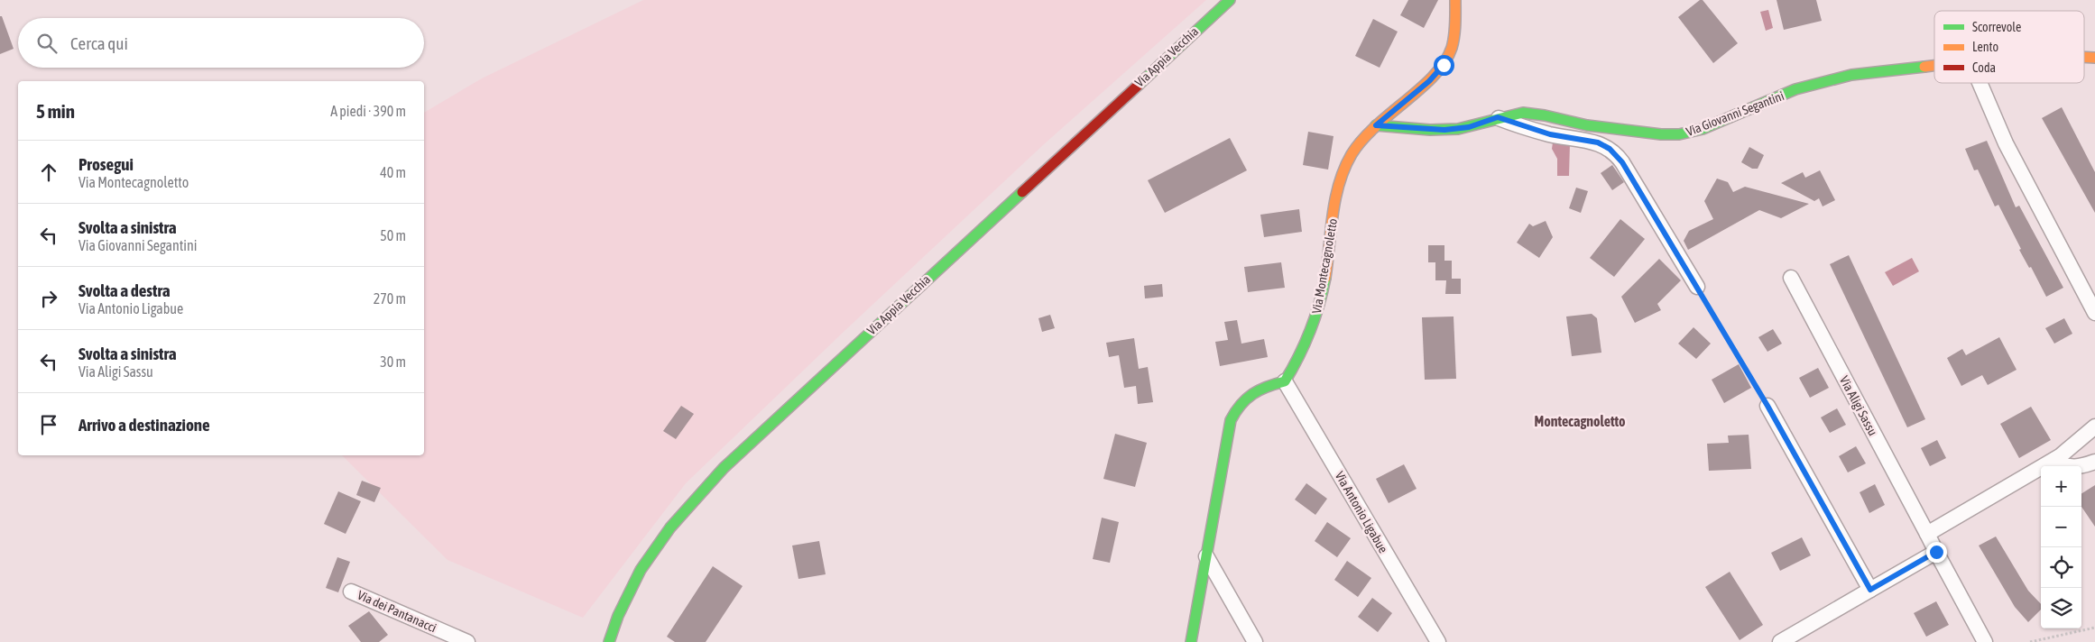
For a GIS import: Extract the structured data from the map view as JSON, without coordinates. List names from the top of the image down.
{
  "streets": {
    "street": [
      "Via Appia Vecchia",
      "Via Giovanni Segantini",
      "Via Montecagnoletto",
      "Via Aligi Sassu",
      "Via Antonio Ligabue",
      "Via dei Pantanacci"
    ]
  },
  "crossings": [
    ["Via Giovanni Segantini", "Via Montecagnoletto"],
    ["Via Montecagnoletto", "Via Antonio Ligabue"]
  ],
  "districts": ["Montecagnoletto"],
  "legend": ["Scorrevole", "Lento", "Coda"],
  "page": {
    "search": "Cerca qui",
    "heading": ["5 min", "A piedi · 390 m"],
    "list": [
      ["Prosegui", "Via Montecagnoletto", "40 m"],
      ["Svolta a sinistra", "Via Giovanni Segantini", "50 m"],
      ["Svolta a destra", "Via Antonio Ligabue", "270 m"],
      ["Svolta a sinistra", "Via Aligi Sassu", "30 m"],
      "Arrivo a destinazione"
    ],
    "map_buttons": ["+", "−"]
  }
}
